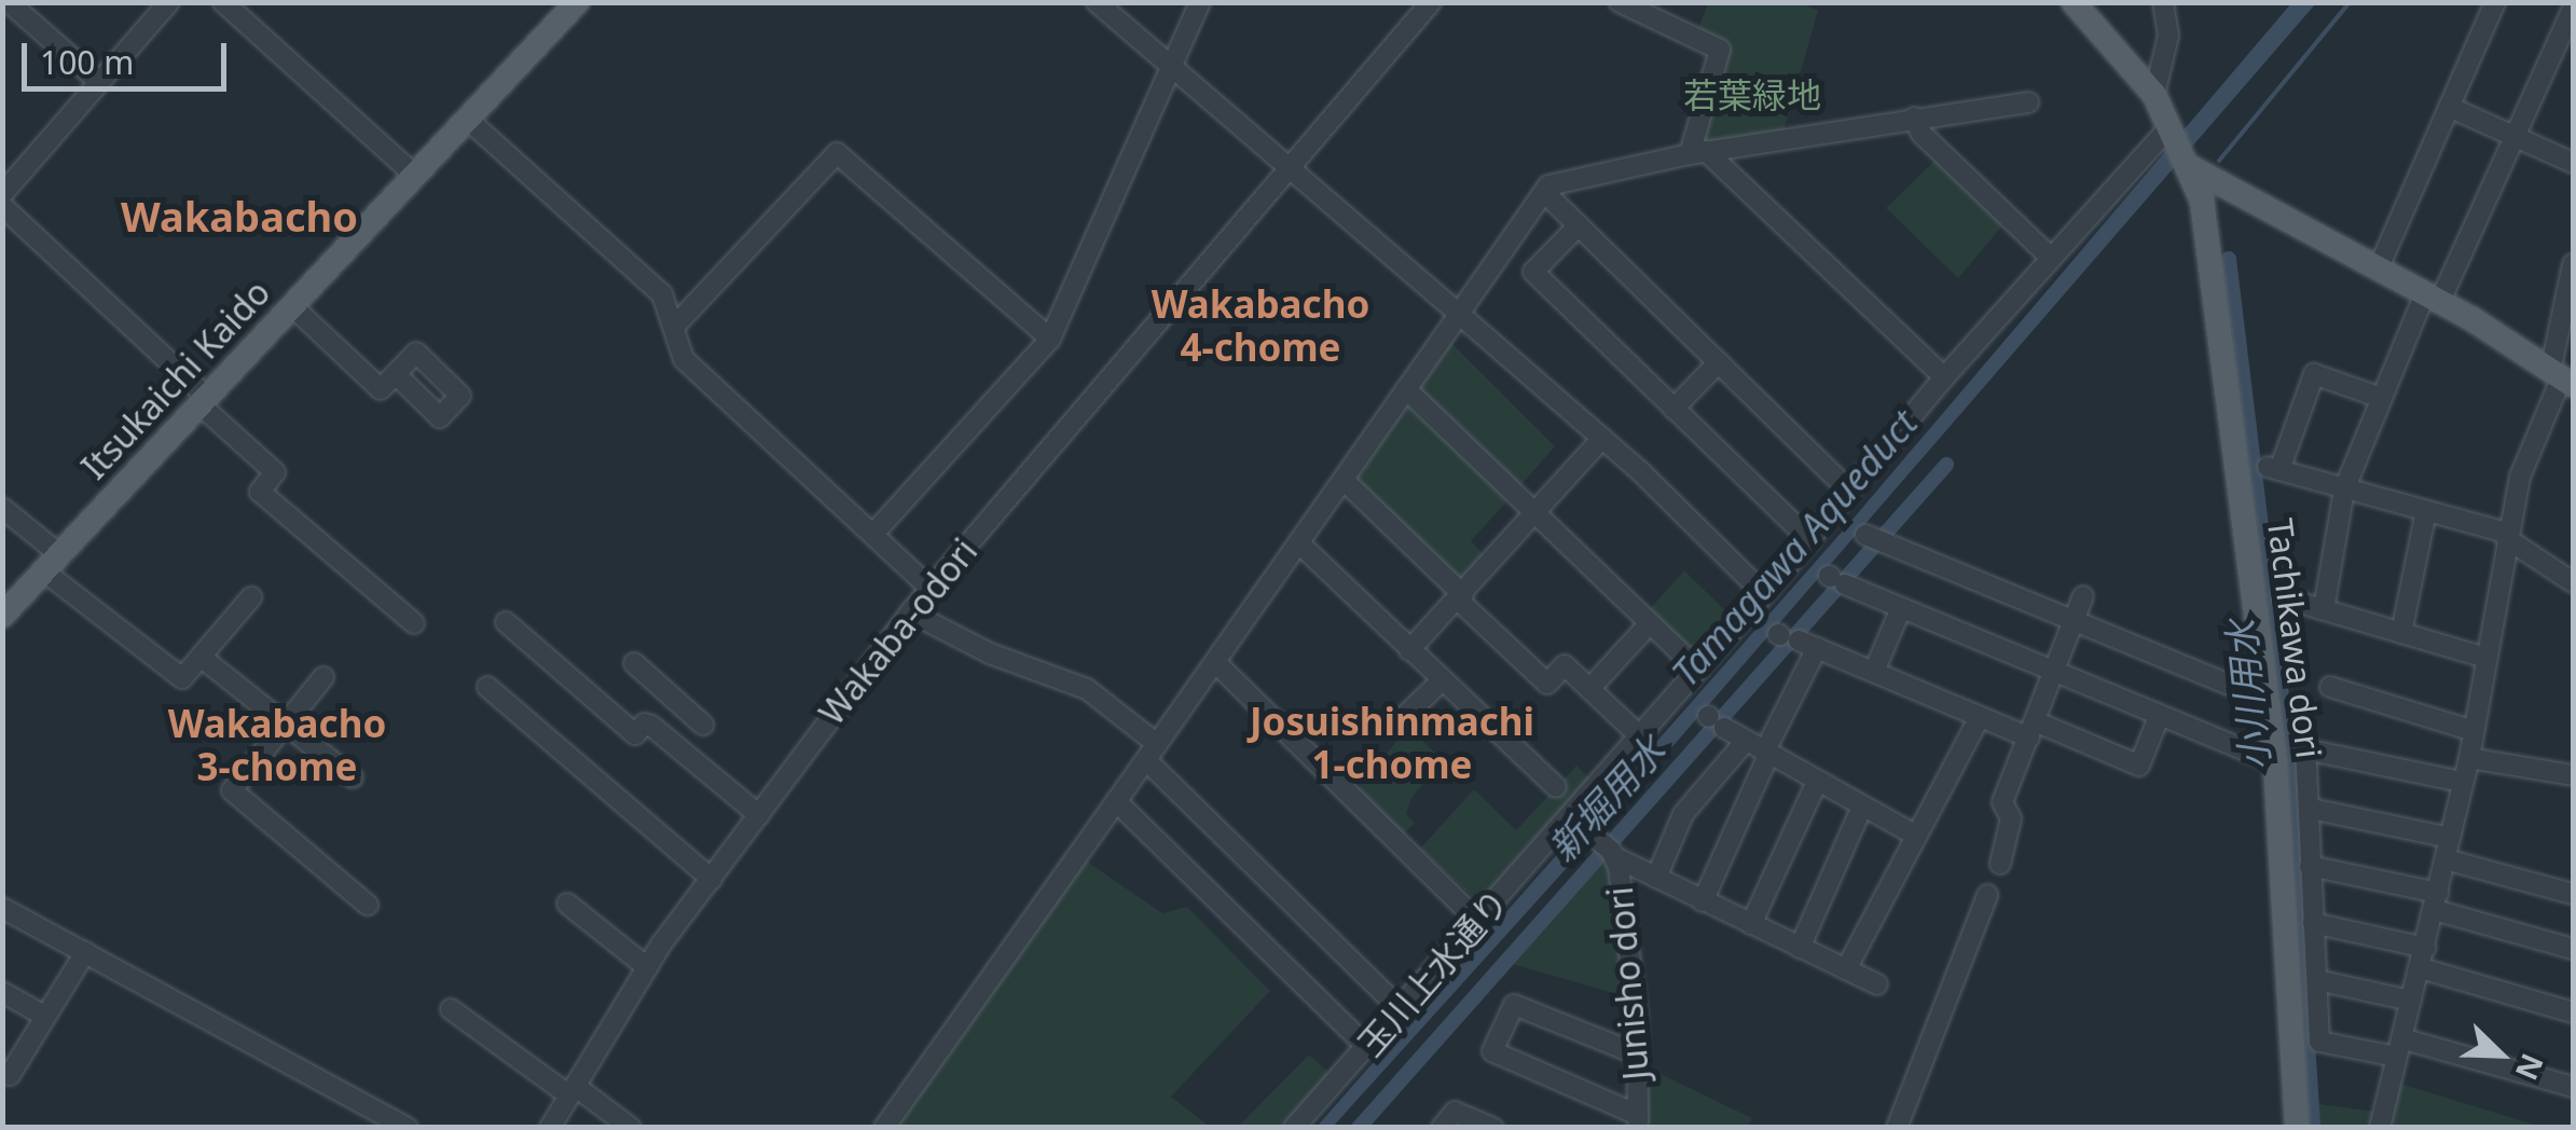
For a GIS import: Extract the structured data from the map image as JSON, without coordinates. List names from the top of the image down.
{
  "streets": {
    "main road": ["Itsukaichi Kaido", "Tachikawa dori"],
    "street": ["Wakaba-odori", "玉川上水通り", "Junisho dori"]
  },
  "districts": [
    "Wakabacho",
    "Wakabacho 4-chome",
    "Josuishinmachi 1-chome",
    "Wakabacho 3-chome"
  ],
  "water": ["Tamagawa Aqueduct", "小川用水", "新堀用水"],
  "parks": ["若葉緑地"],
  "scale_bar": "100 m",
  "north": "bottom right"
}
